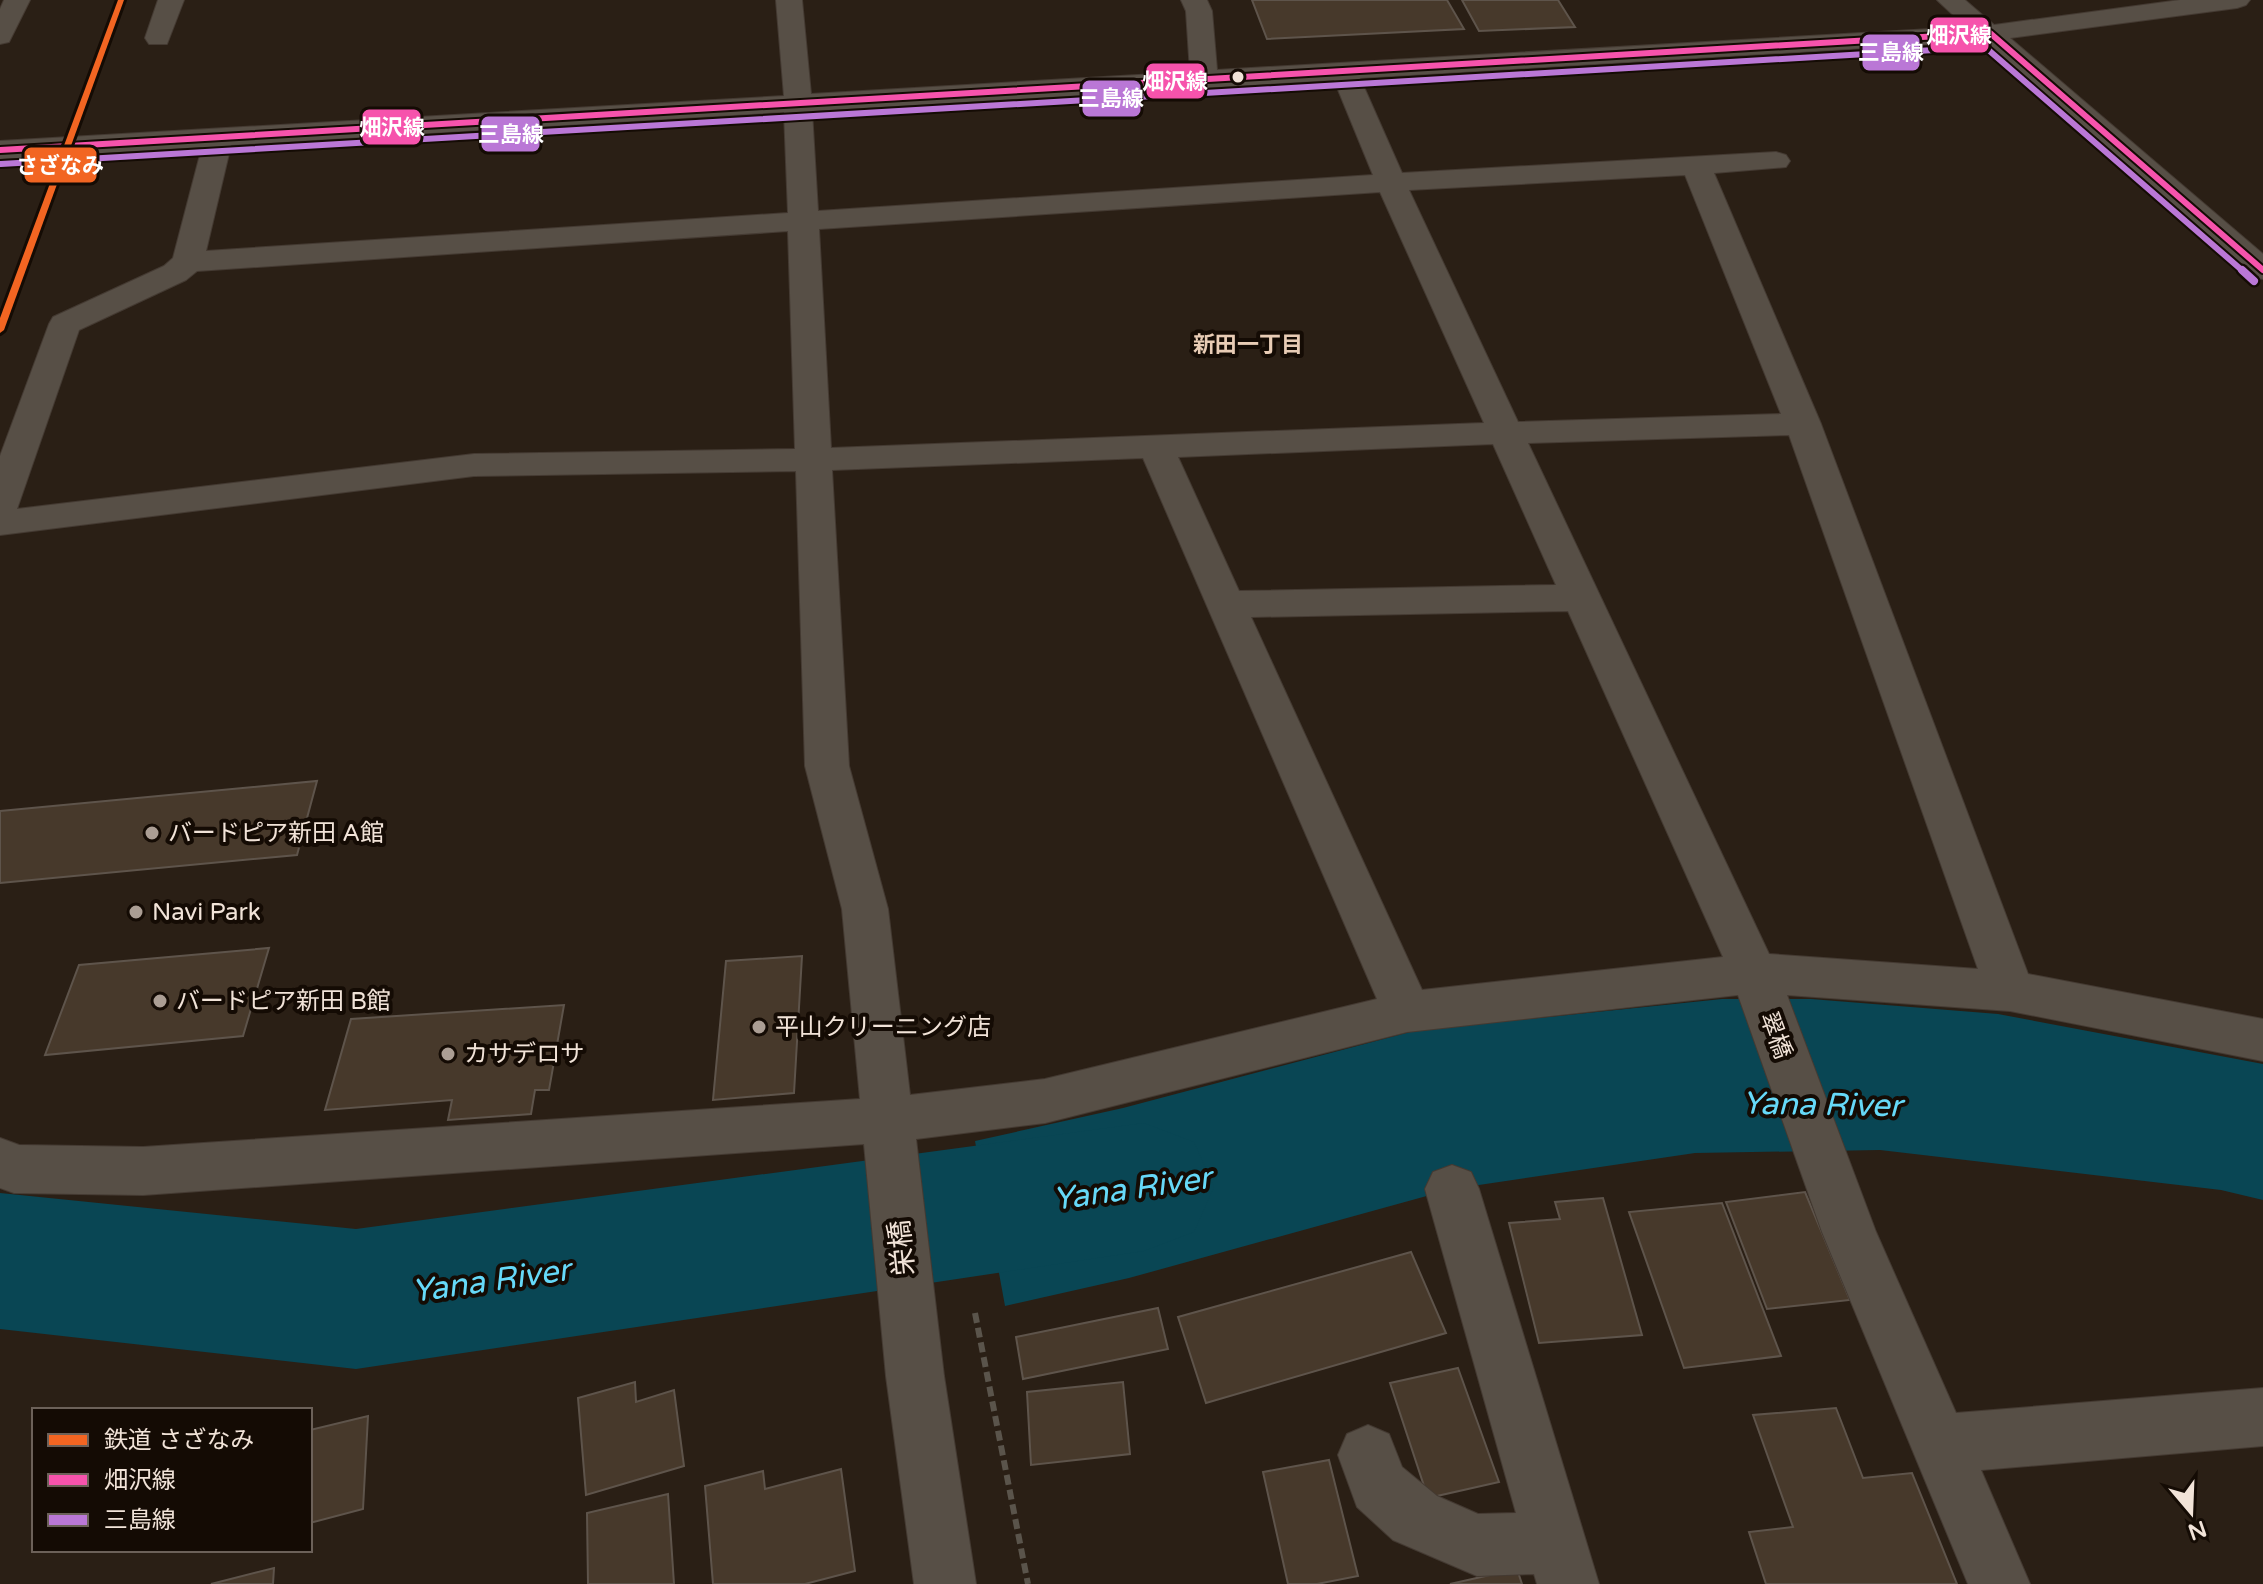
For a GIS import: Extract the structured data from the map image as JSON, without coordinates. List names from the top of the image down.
{
  "streets": {
    "street": ["翠橋", "栄橋"]
  },
  "districts": ["新田一丁目"],
  "water": ["Yana River"],
  "places": [
    "バードピア新田 A館",
    "Navi Park",
    "バードピア新田 B館",
    "平山クリーニング店",
    "カサデロサ"
  ],
  "lines": ["rail line さざなみ", "transit line 畑沢線", "transit line 三島線"],
  "legend": ["鉄道 さざなみ", "畑沢線", "三島線"],
  "north": "bottom"
}
